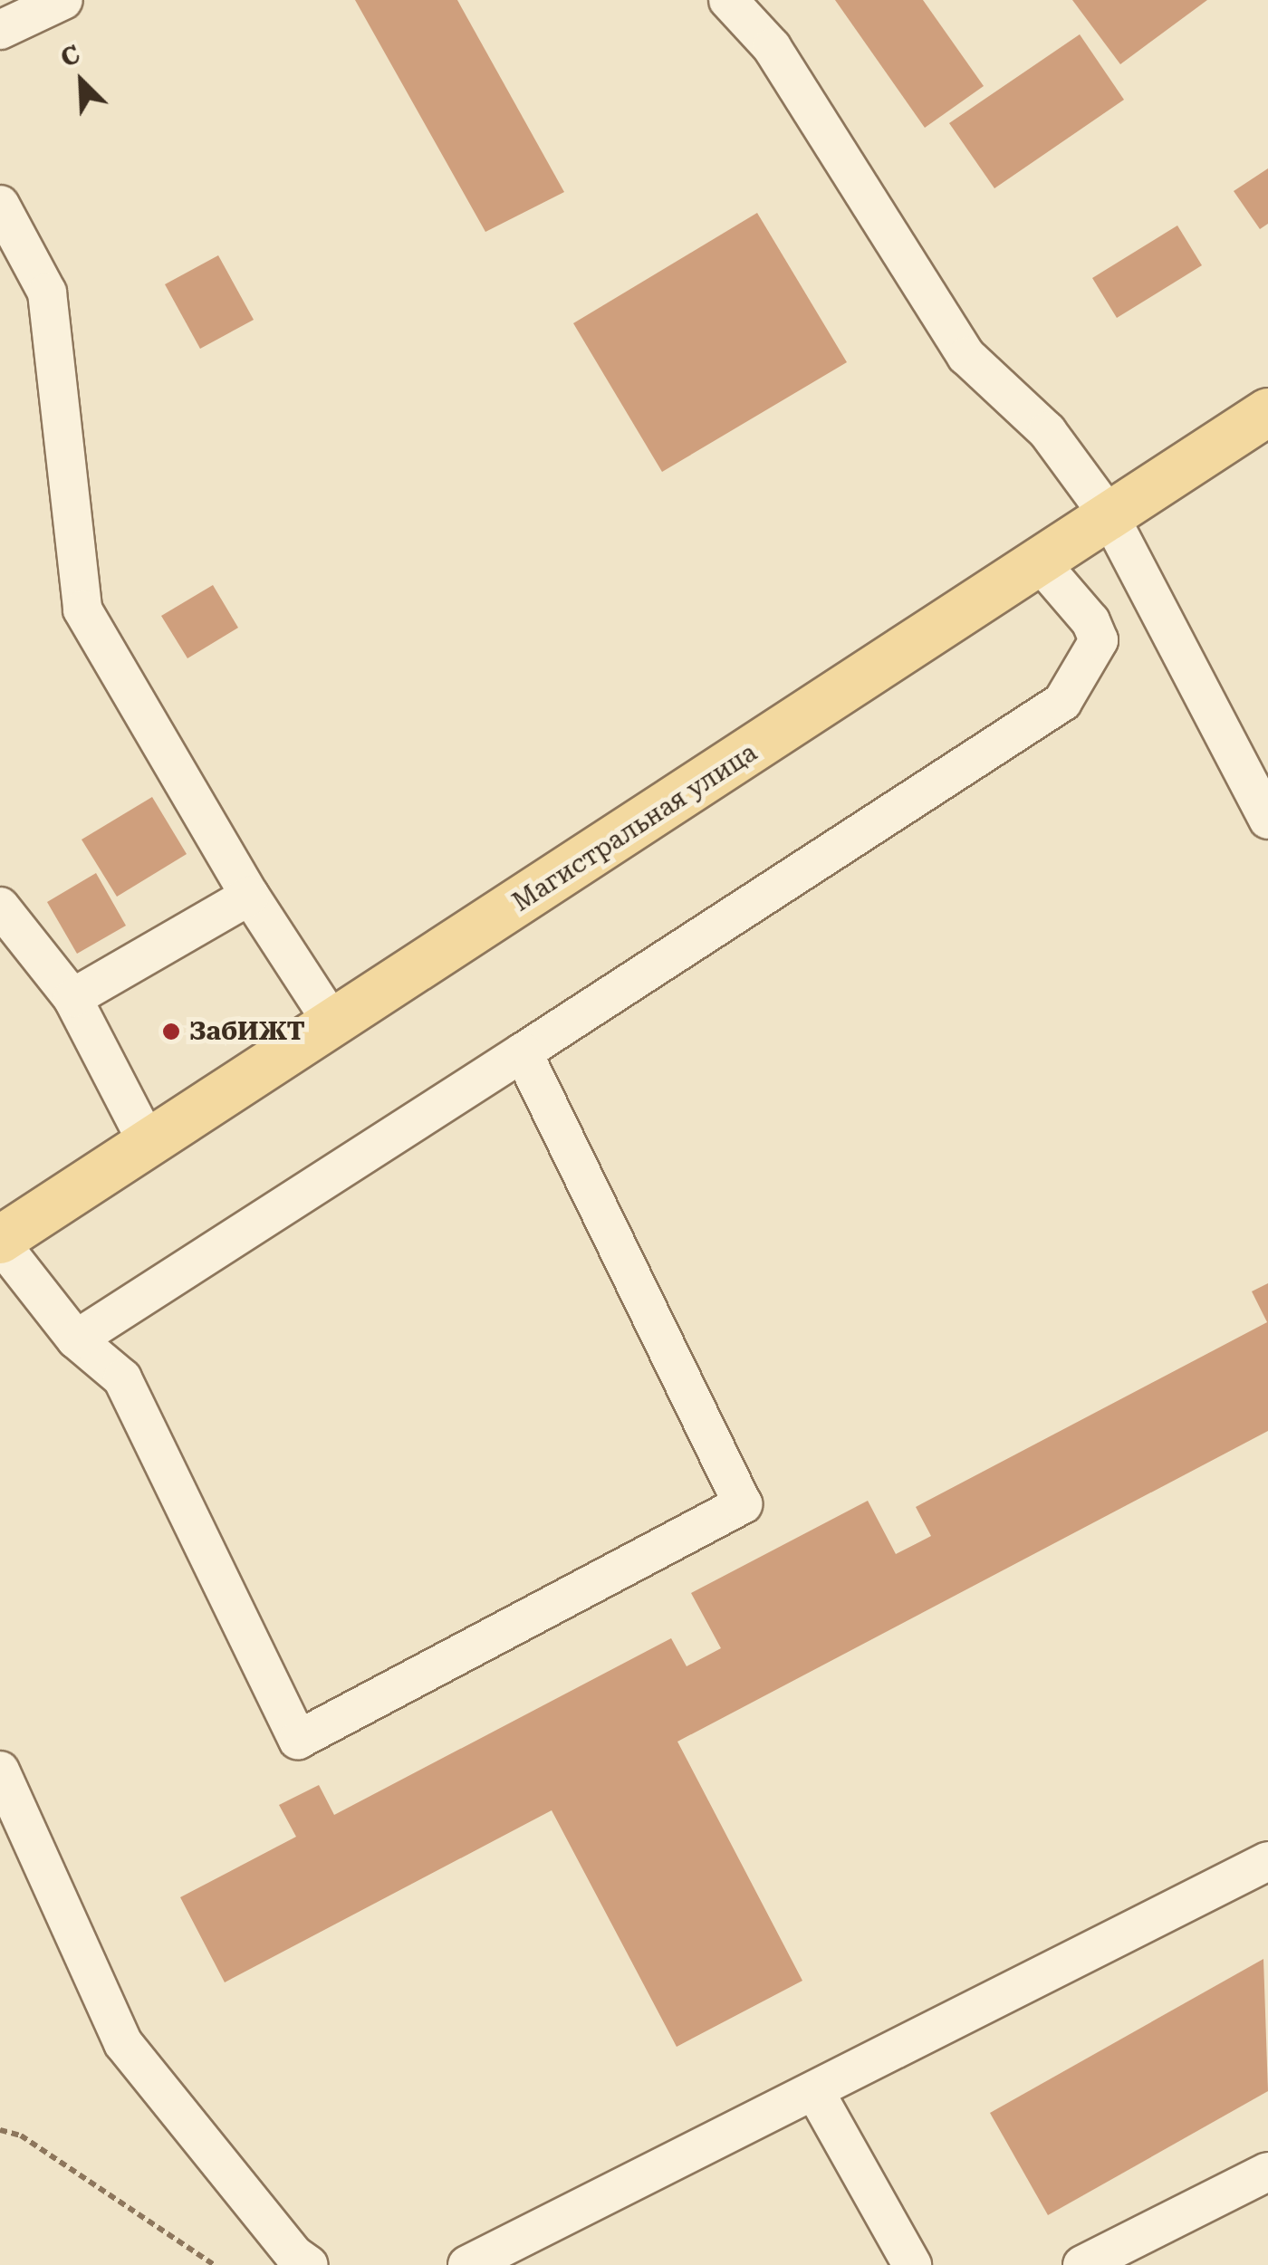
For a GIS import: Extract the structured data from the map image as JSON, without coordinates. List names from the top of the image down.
{
  "streets": {
    "main road": ["Магистральная улица"]
  },
  "places": ["ЗабИЖТ"],
  "north": "top left"
}
